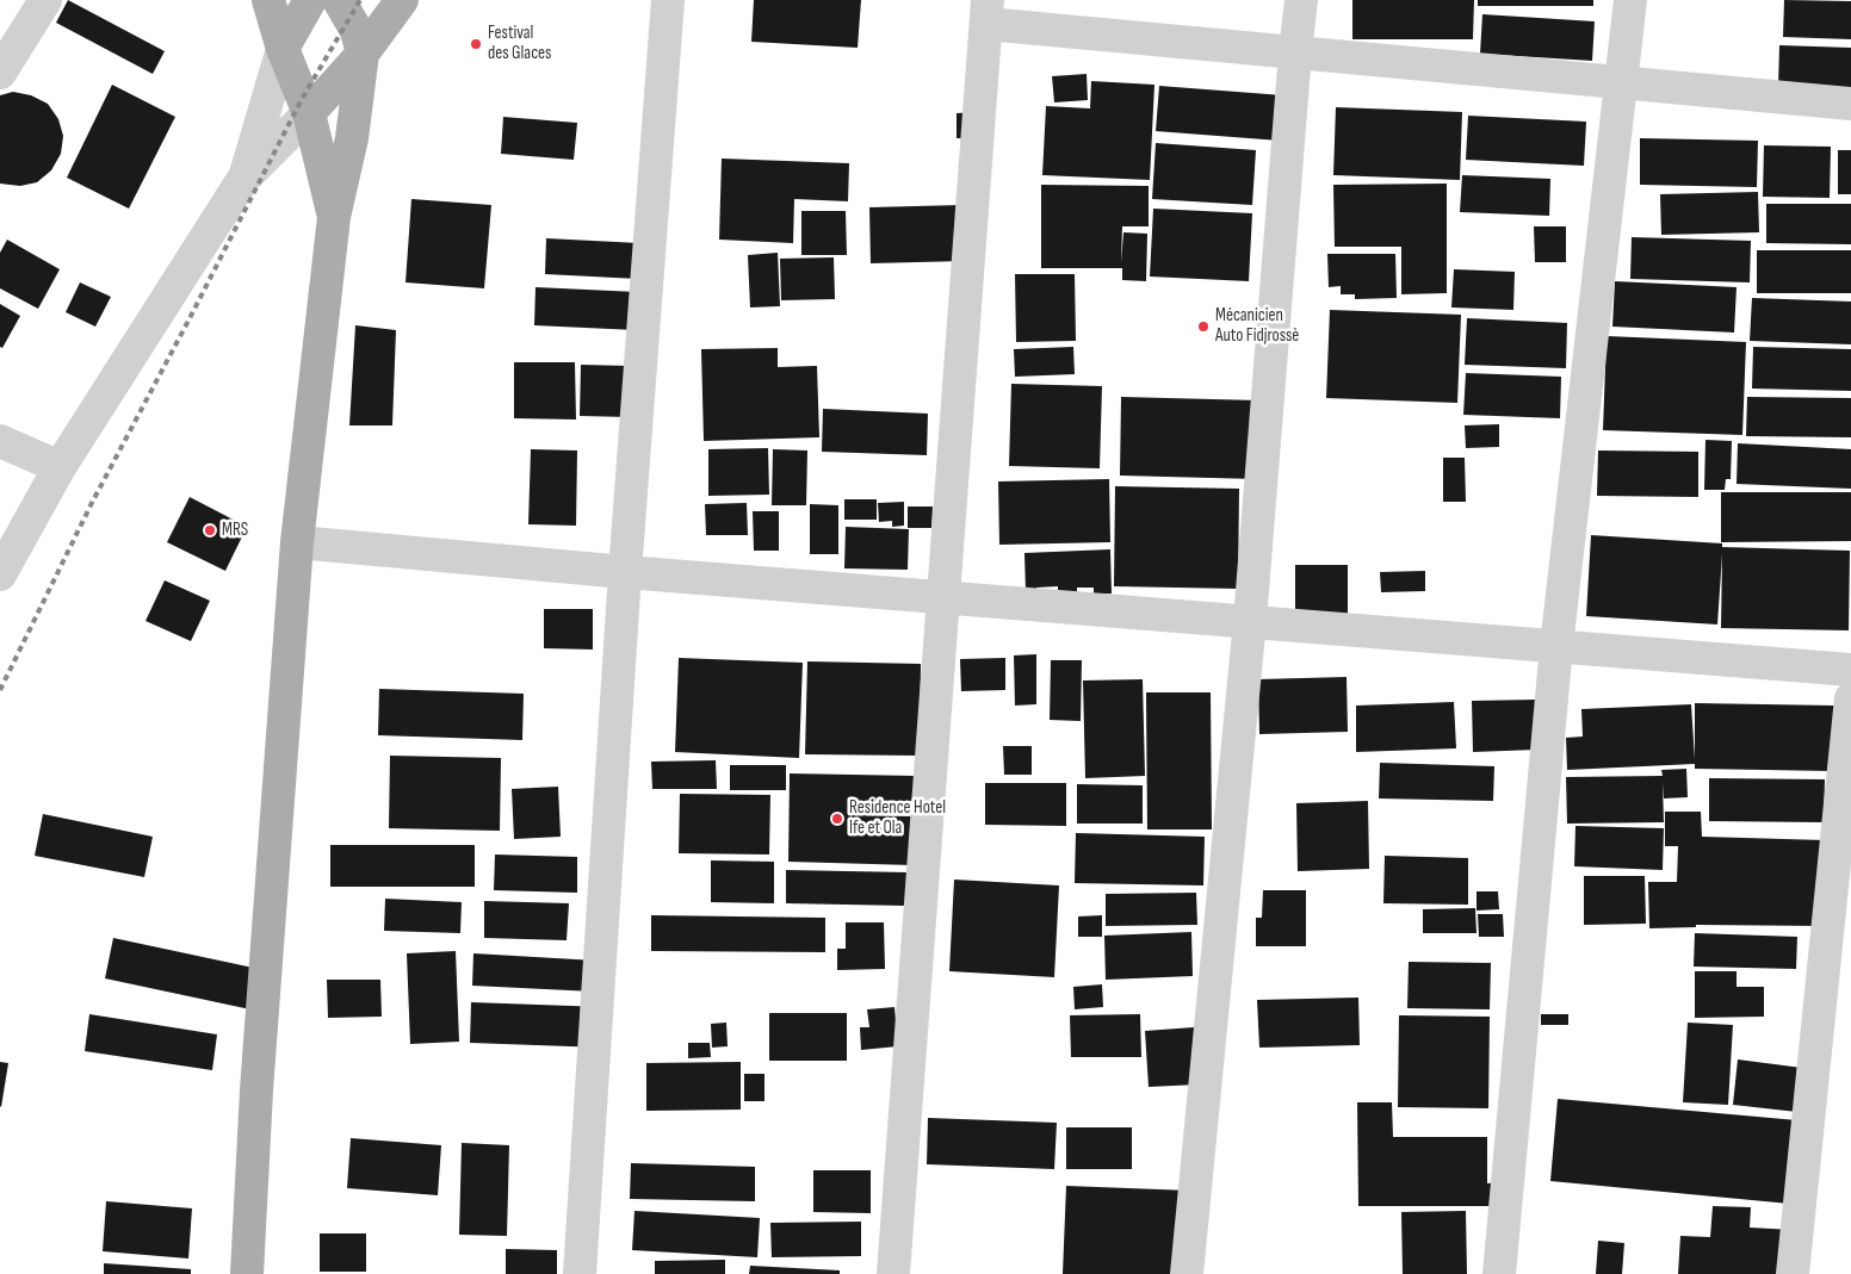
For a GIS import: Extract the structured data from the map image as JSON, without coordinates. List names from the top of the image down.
{
  "places": [
    "Festival des Glaces",
    "Mécanicien Auto Fidjrossè",
    "MRS",
    "Residence Hotel Ife et Ola"
  ]
}
